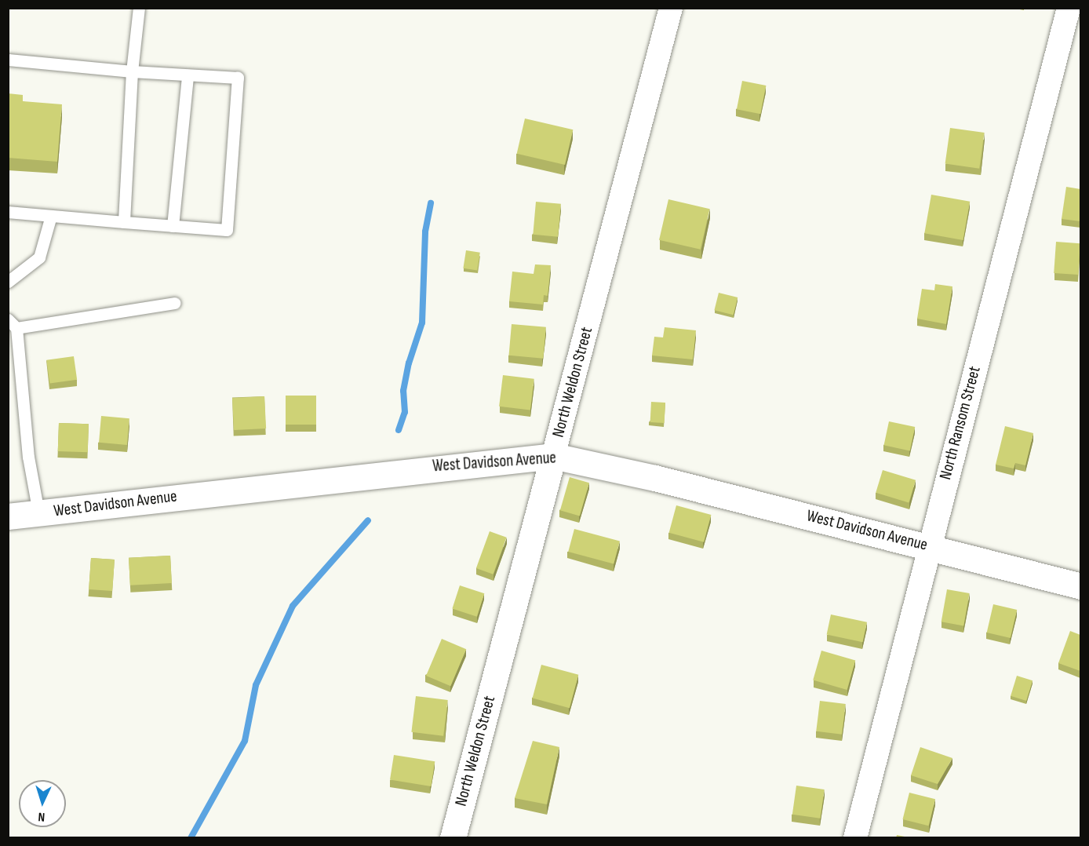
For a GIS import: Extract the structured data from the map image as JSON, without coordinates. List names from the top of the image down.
{
  "streets": {
    "street": ["North Weldon Street", "North Ransom Street", "West Davidson Avenue"]
  },
  "crossings": [
    ["North Weldon Street", "West Davidson Avenue"],
    ["North Ransom Street", "West Davidson Avenue"]
  ],
  "north": "bottom"
}
